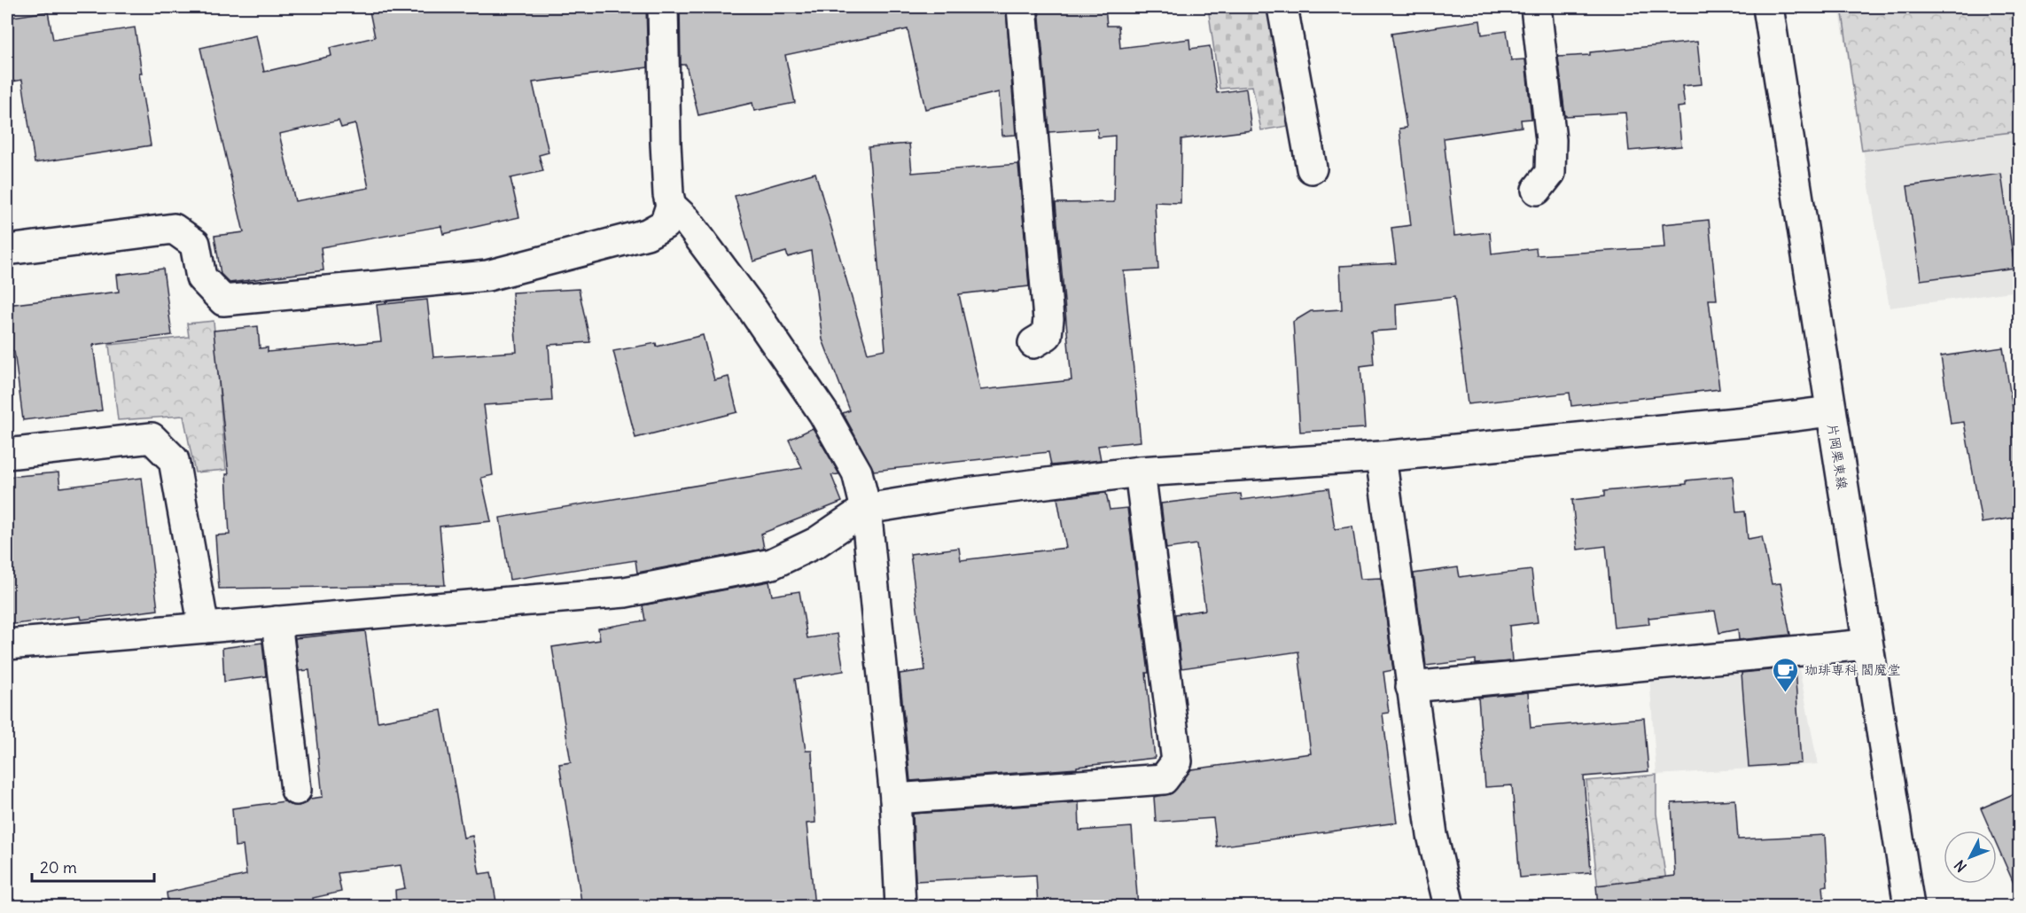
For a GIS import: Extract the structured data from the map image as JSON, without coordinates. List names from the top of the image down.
{
  "streets": {
    "street": ["片岡栗東線"]
  },
  "places": {
    "cafe": ["珈琲専科 閻魔堂"]
  },
  "scale_bar": "20 m",
  "north": "bottom left"
}
